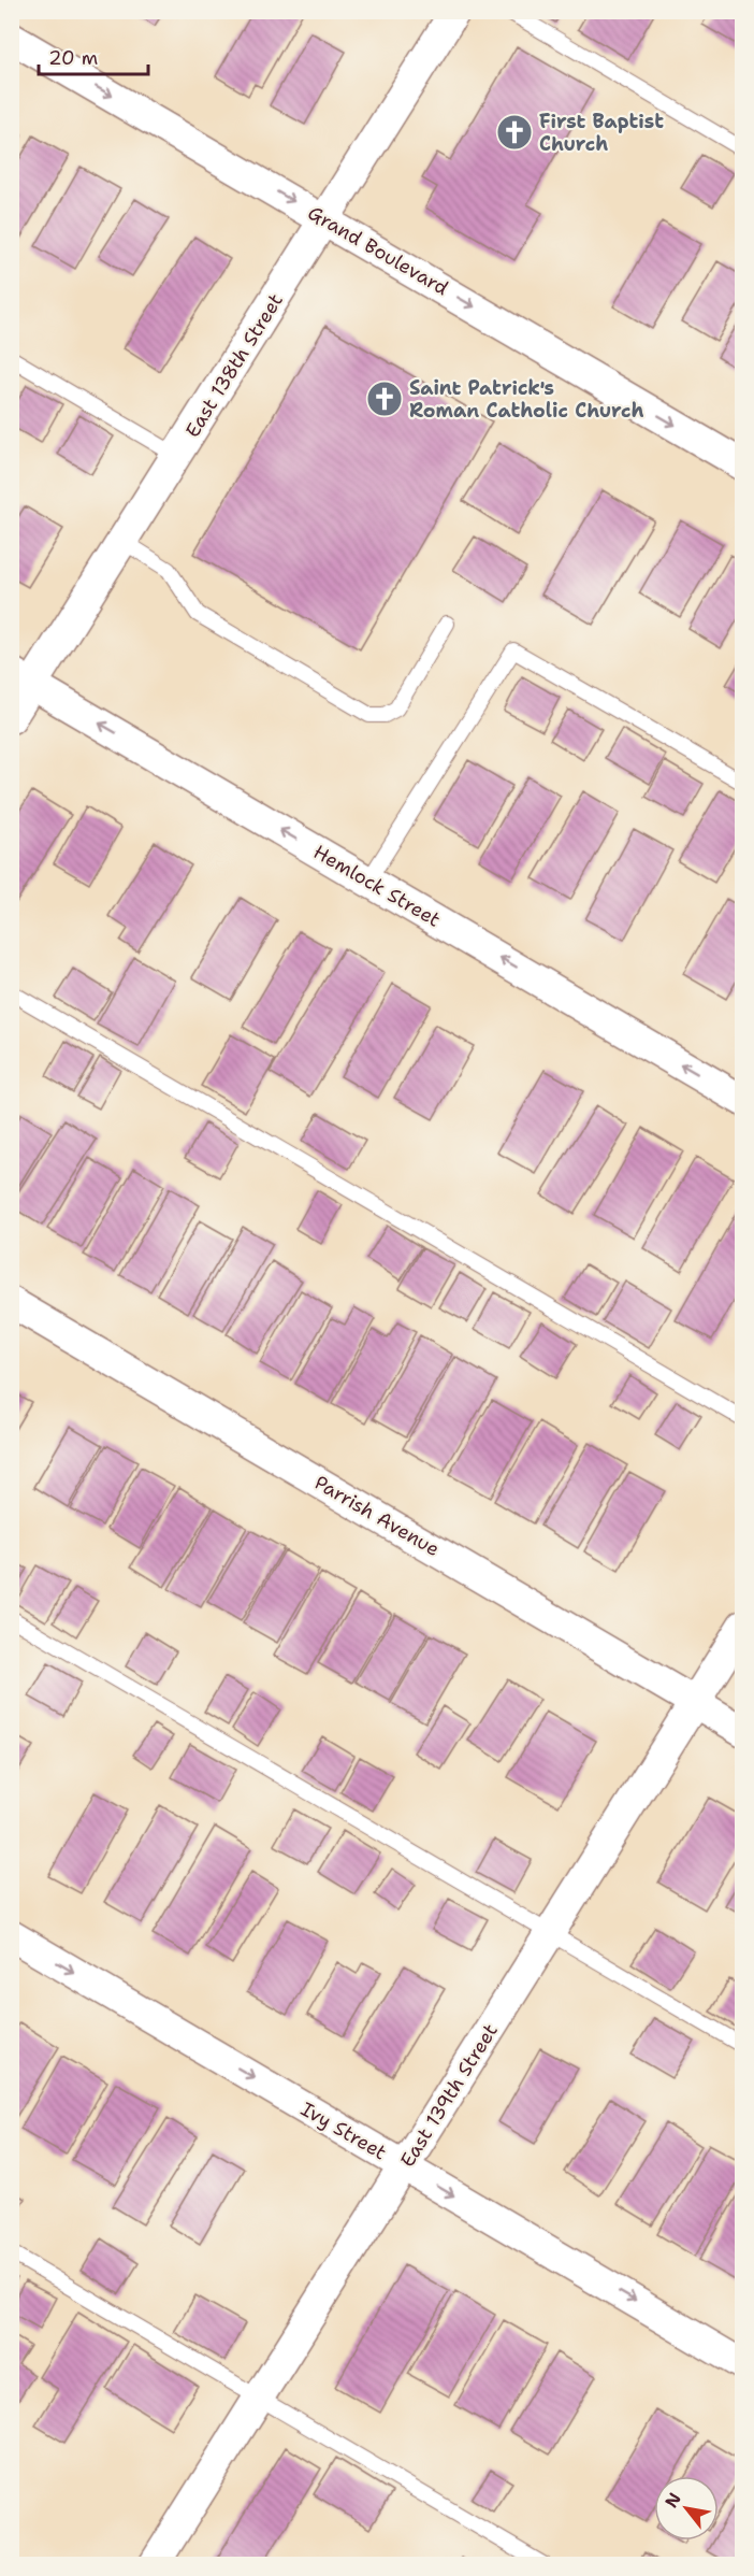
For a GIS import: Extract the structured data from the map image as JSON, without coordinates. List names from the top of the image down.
{
  "streets": {
    "street": [
      "Grand Boulevard",
      "East 138th Street",
      "Hemlock Street",
      "Parrish Avenue",
      "East 139th Street",
      "Ivy Street"
    ]
  },
  "crossings": [
    ["Grand Boulevard", "East 138th Street"],
    ["East 138th Street", "Hemlock Street"],
    ["Parrish Avenue", "East 139th Street"],
    ["East 139th Street", "Ivy Street"]
  ],
  "one_way": ["Grand Boulevard", "Hemlock Street", "Ivy Street"],
  "places": {
    "church": ["First Baptist Church", "Saint Patrick's Roman Catholic Church"]
  },
  "scale_bar": "20 m",
  "north": "top left"
}
